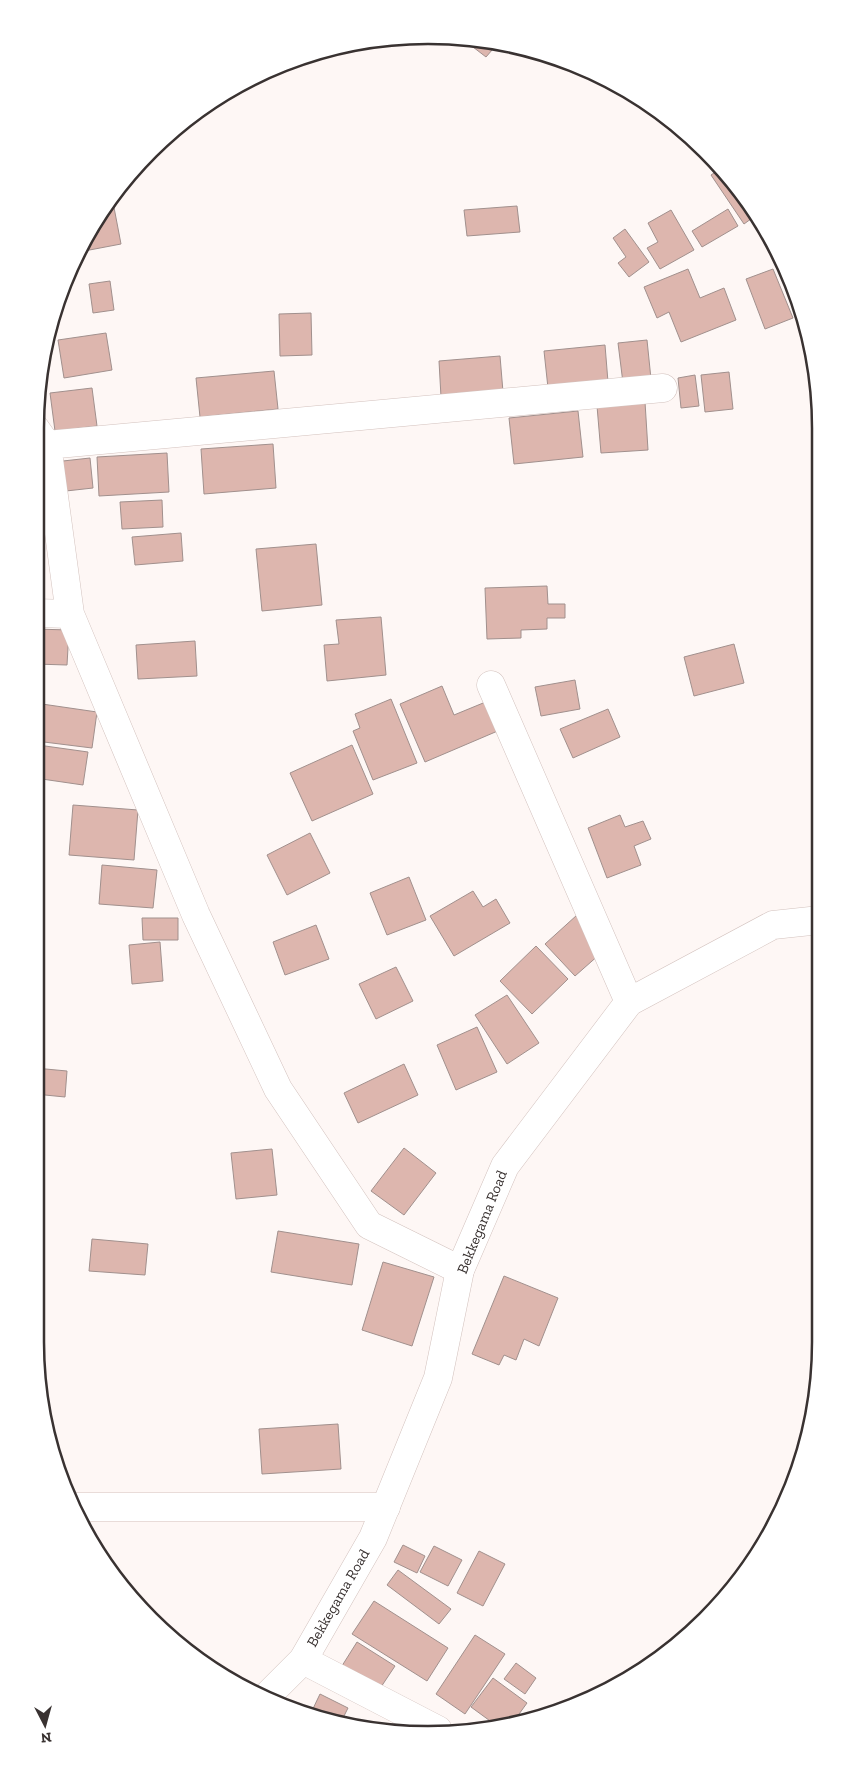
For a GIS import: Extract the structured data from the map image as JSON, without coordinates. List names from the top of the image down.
{
  "streets": {
    "street": ["Bekkegama Road"]
  },
  "north": "bottom"
}
